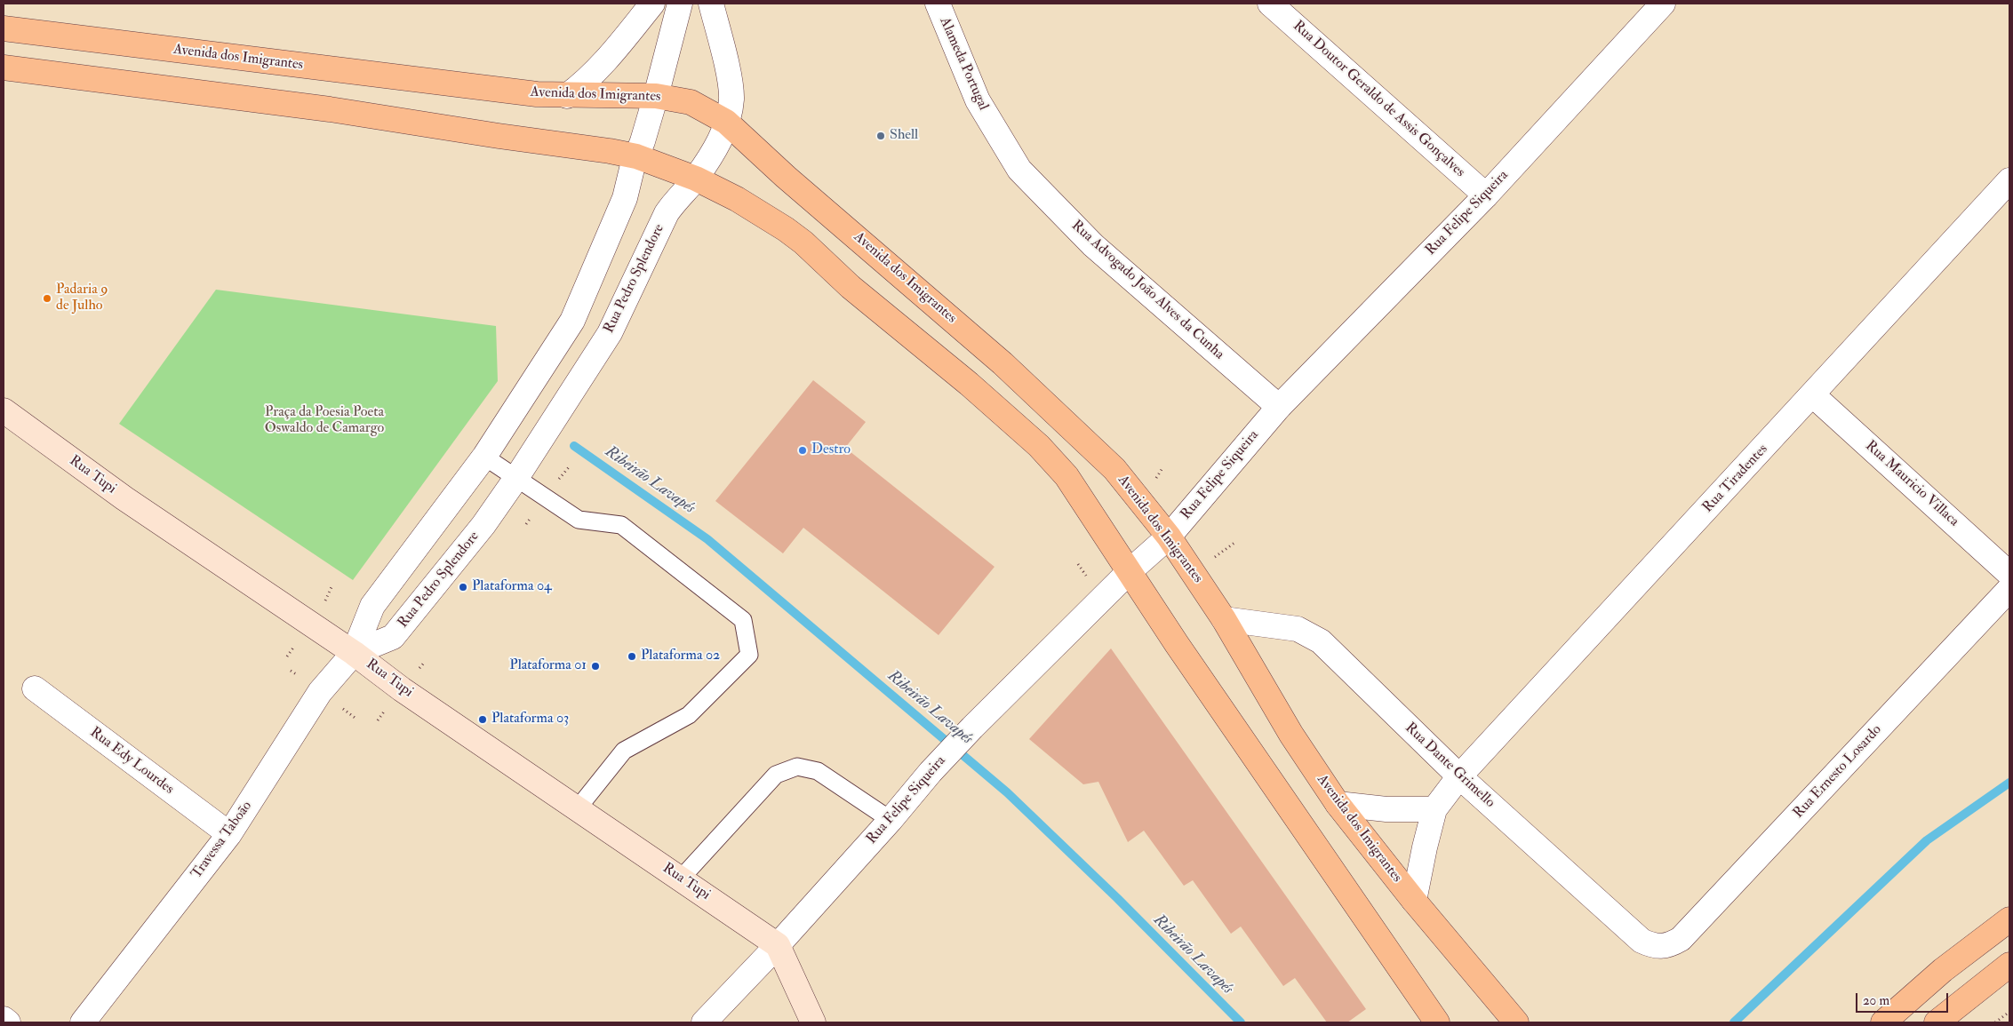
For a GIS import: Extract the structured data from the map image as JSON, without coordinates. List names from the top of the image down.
{
  "streets": {
    "main road": ["Avenida dos Imigrantes", "Rua Tupi"],
    "street": [
      "Alameda Portugal",
      "Rua Doutor Geraldo de Assis Gonçalves",
      "Rua Felipe Siqueira",
      "Rua Pedro Splendore",
      "Rua Advogado João Alves da Cunha",
      "Rua Tiradentes",
      "Rua Mauricio Villaca",
      "Rua Edy Lourdes",
      "Rua Dante Grimello",
      "Rua Ernesto Losardo",
      "Travessa Taboão"
    ]
  },
  "crossings": [
    ["Avenida dos Imigrantes", "Rua Felipe Siqueira"],
    ["Avenida dos Imigrantes", "Rua Pedro Splendore"],
    ["Avenida dos Imigrantes", "Rua Dante Grimello"],
    ["Alameda Portugal", "Rua Advogado João Alves da Cunha"],
    ["Rua Doutor Geraldo de Assis Gonçalves", "Rua Felipe Siqueira"],
    ["Rua Felipe Siqueira", "Rua Advogado João Alves da Cunha"],
    ["Rua Felipe Siqueira", "Rua Tupi"],
    ["Rua Pedro Splendore", "Rua Tupi"],
    ["Rua Pedro Splendore", "Travessa Taboão"],
    ["Rua Tupi", "Travessa Taboão"],
    ["Rua Tiradentes", "Rua Mauricio Villaca"],
    ["Rua Tiradentes", "Rua Dante Grimello"],
    ["Rua Edy Lourdes", "Travessa Taboão"],
    ["Rua Dante Grimello", "Rua Ernesto Losardo"]
  ],
  "water": ["Ribeirão Lavapés"],
  "parks": ["Praça da Poesia Poeta Oswaldo de Camargo"],
  "places": [
    "Shell",
    "Padaria 9 de Julho",
    "Destro",
    "Plataforma 04",
    "Plataforma 02",
    "Plataforma 01",
    "Plataforma 03"
  ],
  "scale_bar": "20 m"
}
